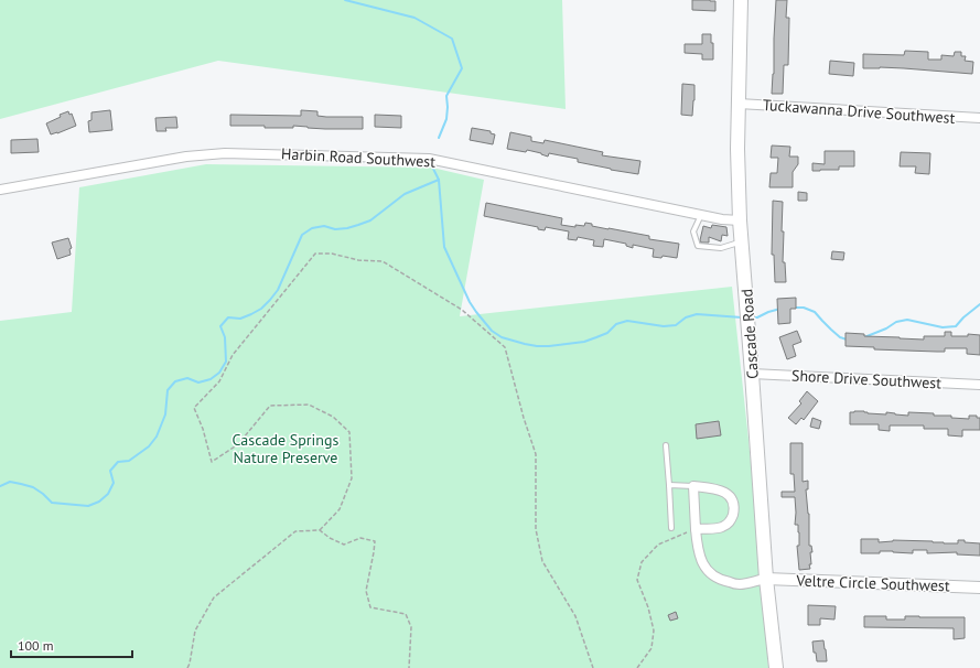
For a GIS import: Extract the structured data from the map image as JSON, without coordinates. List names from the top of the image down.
{
  "streets": {
    "main road": ["Cascade Road"],
    "street": [
      "Tuckawanna Drive Southwest",
      "Harbin Road Southwest",
      "Shore Drive Southwest",
      "Veltre Circle Southwest"
    ]
  },
  "crossings": [
    ["Tuckawanna Drive Southwest", "Cascade Road"],
    ["Harbin Road Southwest", "Cascade Road"],
    ["Cascade Road", "Shore Drive Southwest"],
    ["Cascade Road", "Veltre Circle Southwest"]
  ],
  "parks": ["Cascade Springs Nature Preserve"],
  "scale_bar": "100 m"
}
